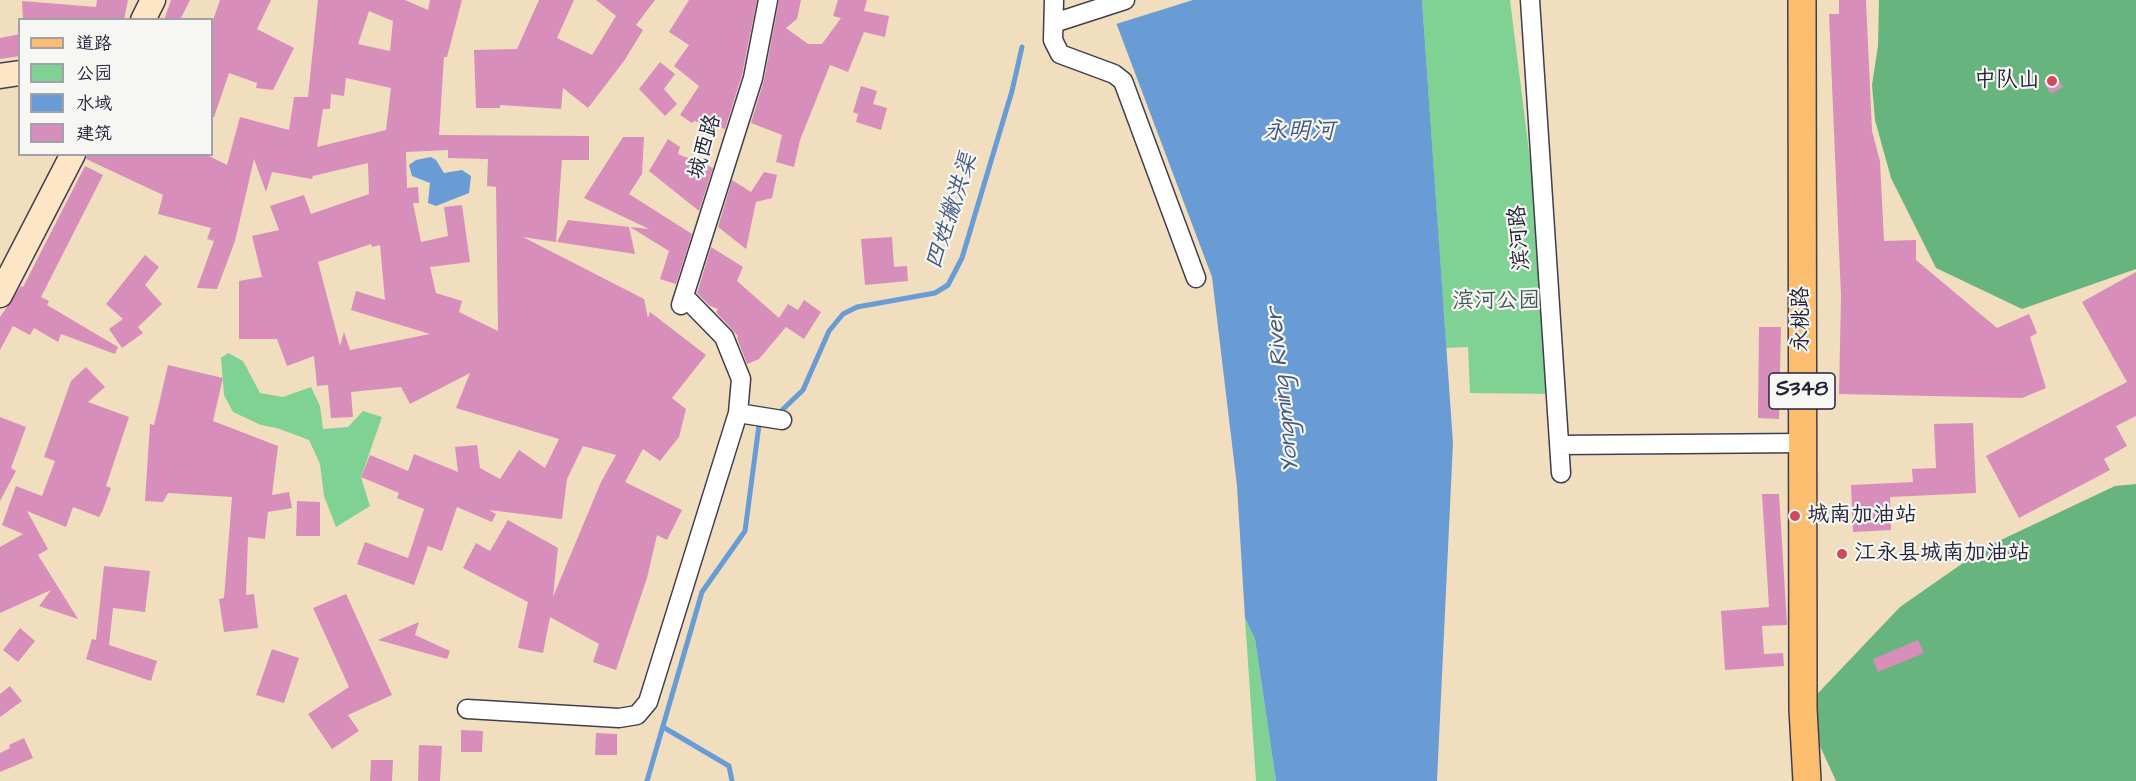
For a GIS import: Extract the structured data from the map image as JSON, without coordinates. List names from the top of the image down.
{
  "streets": {
    "main road": ["永桃路", "S348"],
    "street": ["城西路", "滨河路"]
  },
  "water": ["永明河", "四姓撇洪渠", "Yongming River"],
  "parks": ["滨河公园"],
  "places": ["中队山", "城南加油站", "江永县城南加油站"],
  "legend": [
    "道路",
    "公园",
    "水域",
    "建筑"
  ]
}
